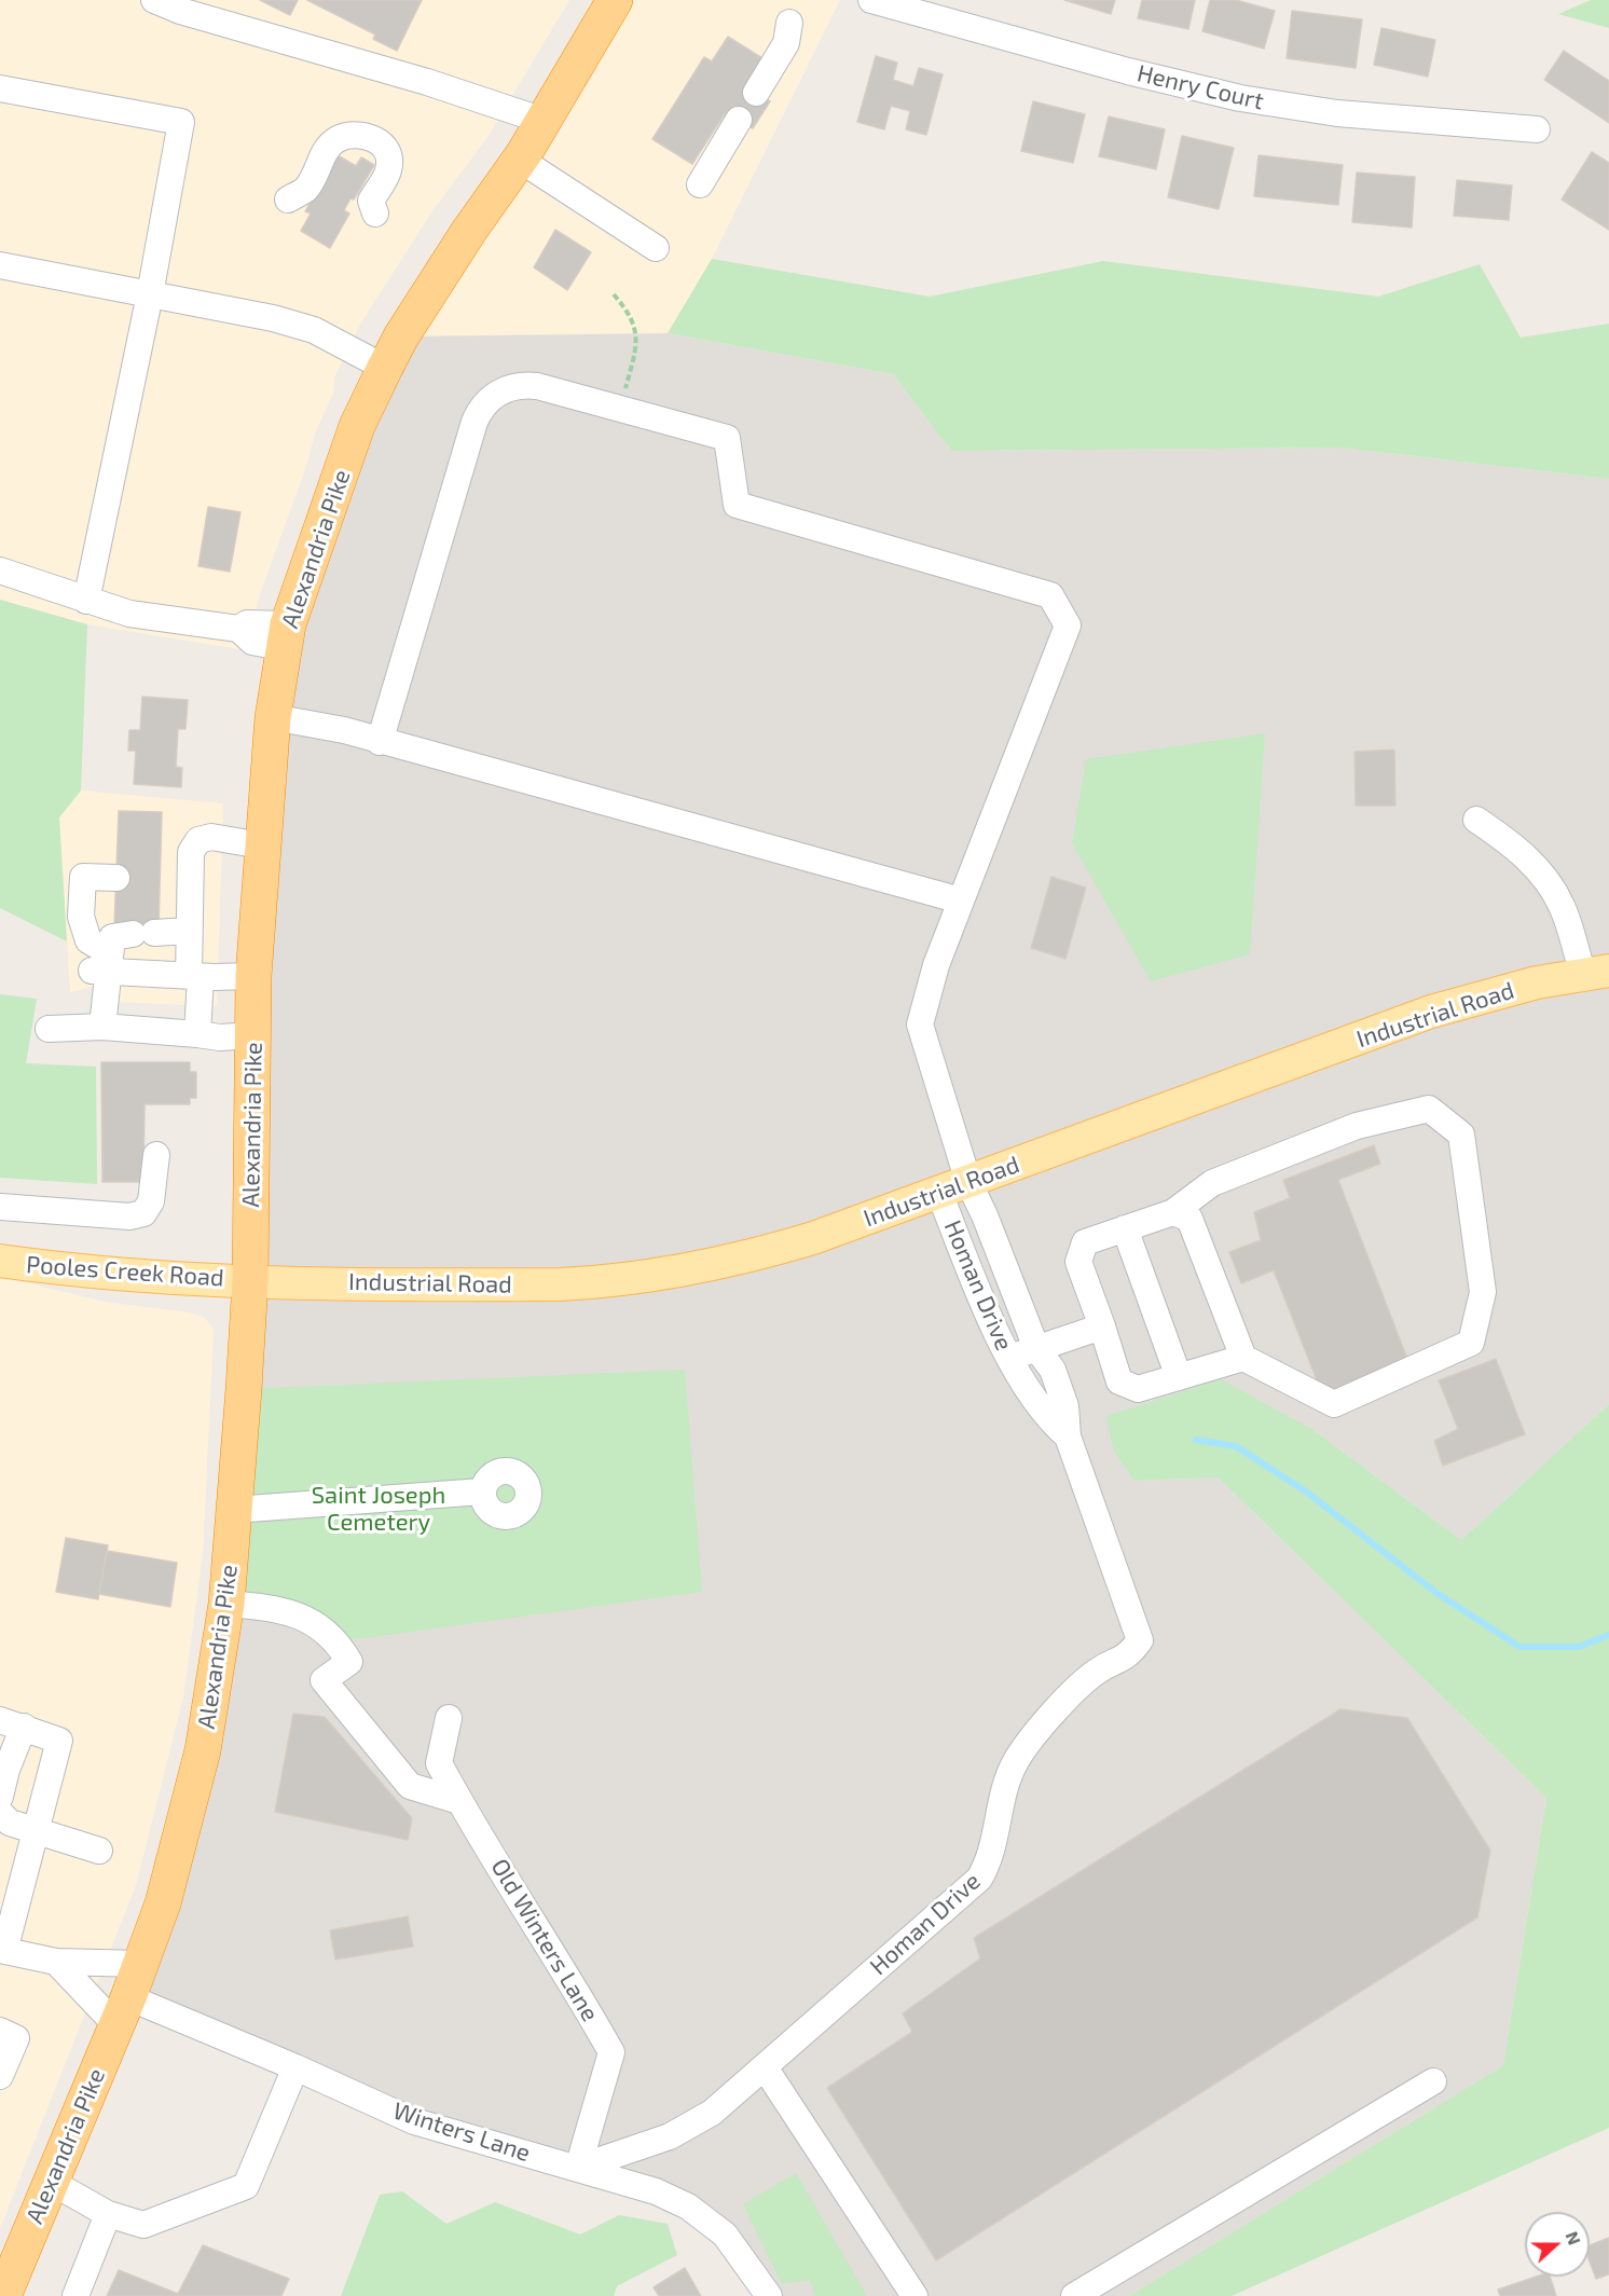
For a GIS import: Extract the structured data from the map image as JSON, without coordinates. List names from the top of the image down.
{
  "streets": {
    "highway": ["Alexandria Pike"],
    "main road": ["Industrial Road", "Pooles Creek Road"],
    "street": [
      "Henry Court",
      "Homan Drive",
      "Old Winters Lane",
      "Winters Lane"
    ]
  },
  "crossings": [
    ["Alexandria Pike", "Industrial Road"],
    ["Alexandria Pike", "Pooles Creek Road"],
    ["Alexandria Pike", "Winters Lane"],
    ["Industrial Road", "Pooles Creek Road"],
    ["Industrial Road", "Homan Drive"],
    ["Homan Drive", "Old Winters Lane"],
    ["Homan Drive", "Winters Lane"],
    ["Old Winters Lane", "Winters Lane"]
  ],
  "parks": ["Saint Joseph Cemetery"],
  "north": "right"
}
